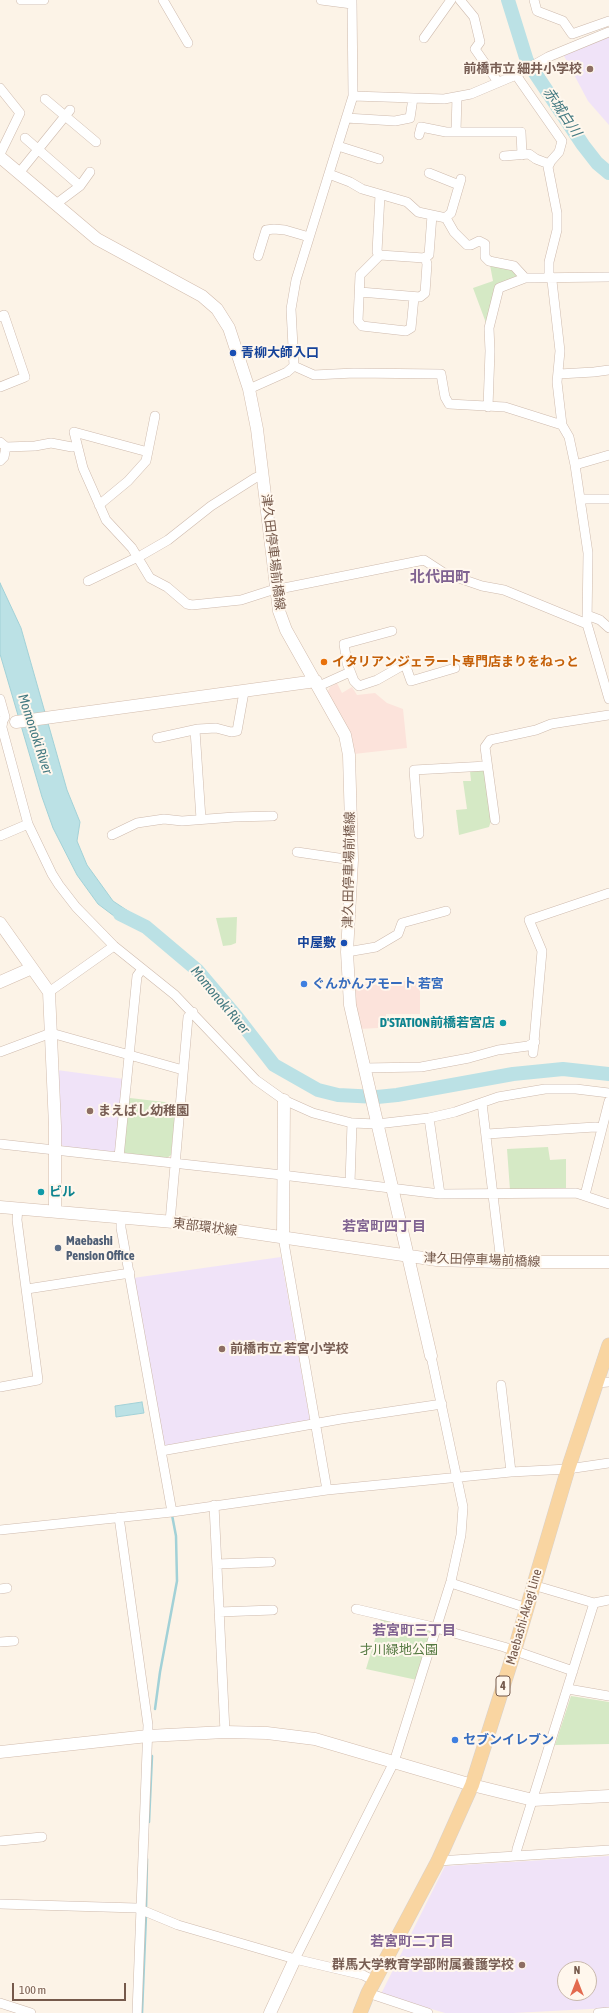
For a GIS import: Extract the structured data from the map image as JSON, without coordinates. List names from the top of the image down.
{
  "streets": {
    "main road": ["Maebashi-Akagi Line", "4"],
    "street": ["津久田停車場前橋線", "東部環状線"]
  },
  "crossings": [
    ["津久田停車場前橋線", "東部環状線"]
  ],
  "districts": [
    "北代田町",
    "若宮町四丁目",
    "若宮町三丁目",
    "若宮町二丁目"
  ],
  "water": ["赤城白川", "Momonoki River"],
  "parks": ["才川緑地公園"],
  "places": [
    "前橋市立 細井小学校",
    "青柳大師入口",
    "イタリアンジェラート専門店まりをねっと",
    "中屋敷",
    "ぐんかんアモート 若宮",
    "D'STATION前橋若宮店",
    "まえばし幼稚園",
    "ビル",
    "Maebashi Pension Office",
    "前橋市立 若宮小学校",
    "セブンイレブン",
    "群馬大学教育学部附属養護学校"
  ],
  "scale_bar": "100 m",
  "north": "top"
}
